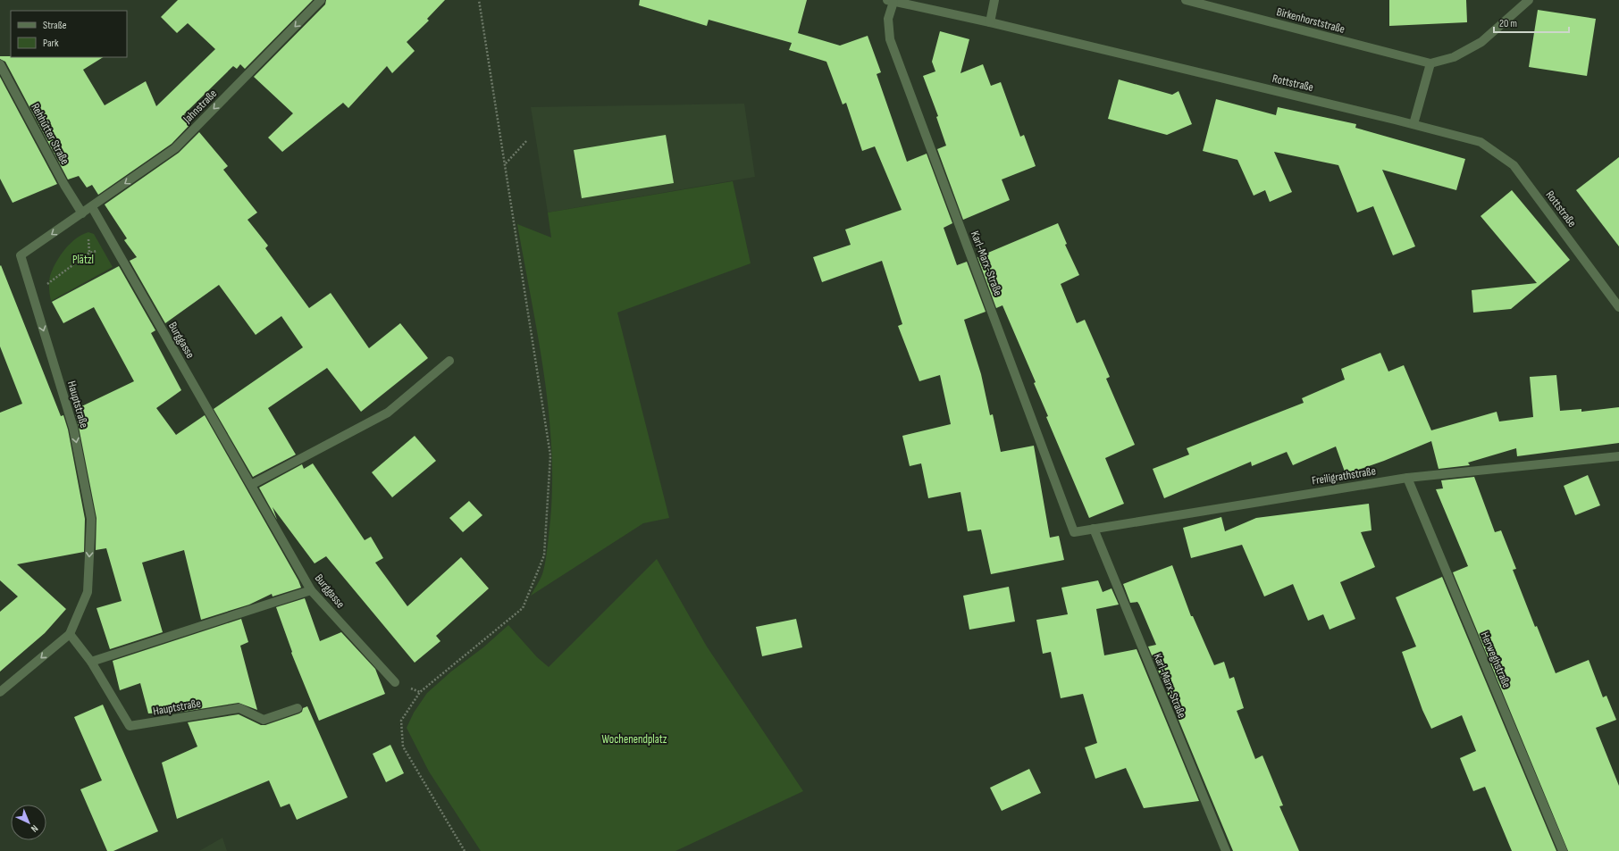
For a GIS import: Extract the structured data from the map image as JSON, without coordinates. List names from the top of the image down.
{
  "streets": {
    "street": [
      "Birkenhorststraße",
      "Rottstraße",
      "Jahnstraße",
      "Rehhütter Straße",
      "Karl-Marx-Straße",
      "Burggasse",
      "Hauptstraße",
      "Freiligrathstraße",
      "Herweghstraße"
    ]
  },
  "crossings": [
    ["Rottstraße", "Karl-Marx-Straße"],
    ["Jahnstraße", "Rehhütter Straße"],
    ["Jahnstraße", "Burggasse"],
    ["Jahnstraße", "Hauptstraße"],
    ["Rehhütter Straße", "Hauptstraße"],
    ["Karl-Marx-Straße", "Freiligrathstraße"],
    ["Freiligrathstraße", "Herweghstraße"]
  ],
  "one_way": ["Jahnstraße", "Hauptstraße"],
  "parks": ["Plätzl", "Wochenendplatz"],
  "legend": ["Straße", "Park"],
  "scale_bar": "20 m",
  "north": "bottom right"
}
